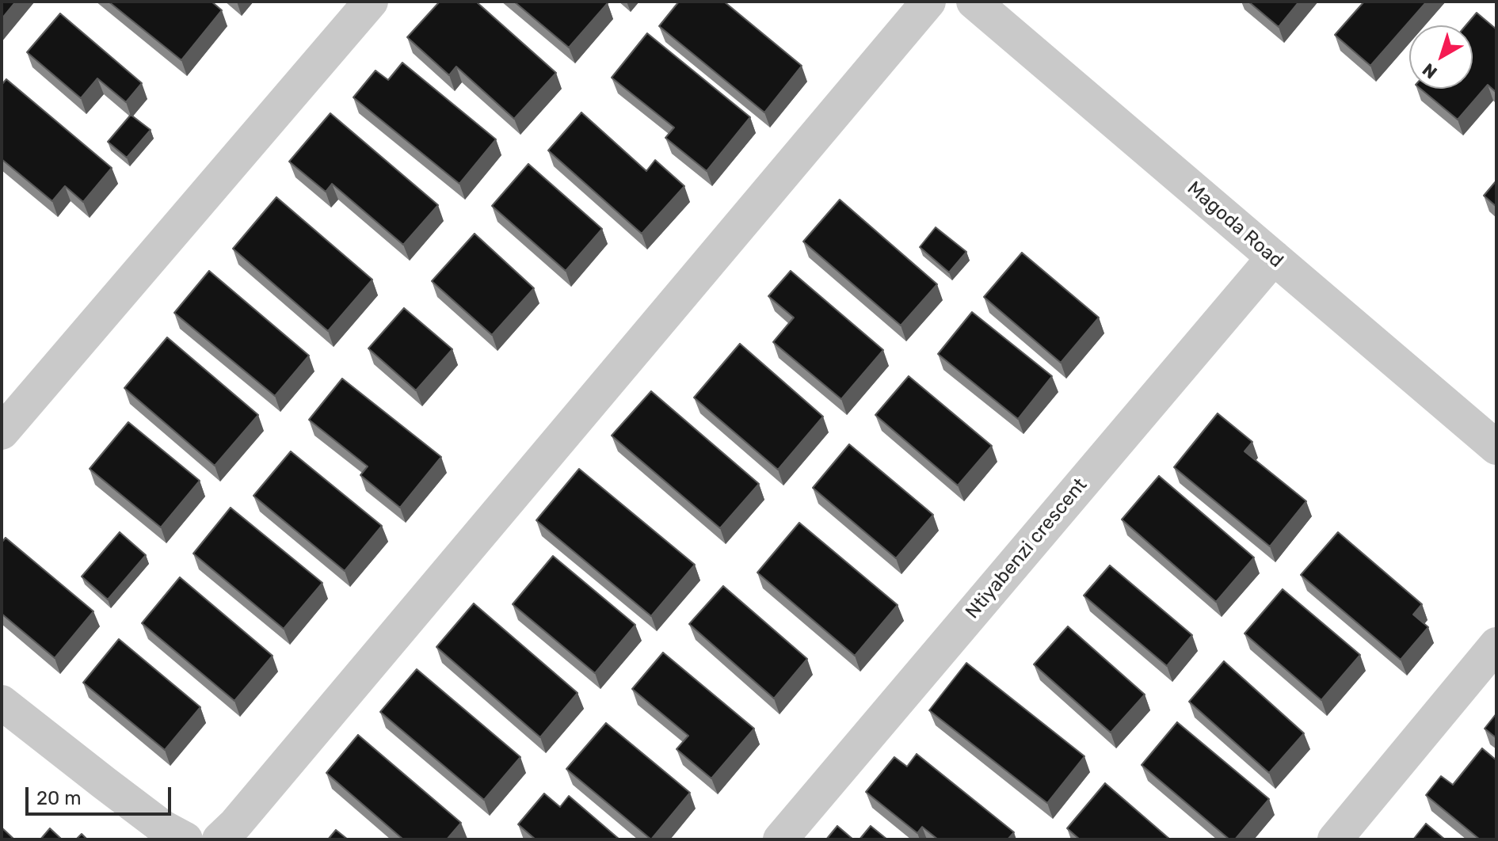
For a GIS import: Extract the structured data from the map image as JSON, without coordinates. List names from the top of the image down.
{
  "streets": {
    "street": ["Magoda Road", "Ntiyabenzi crescent"]
  },
  "crossings": [
    ["Magoda Road", "Ntiyabenzi crescent"]
  ],
  "scale_bar": "20 m",
  "north": "bottom left"
}
